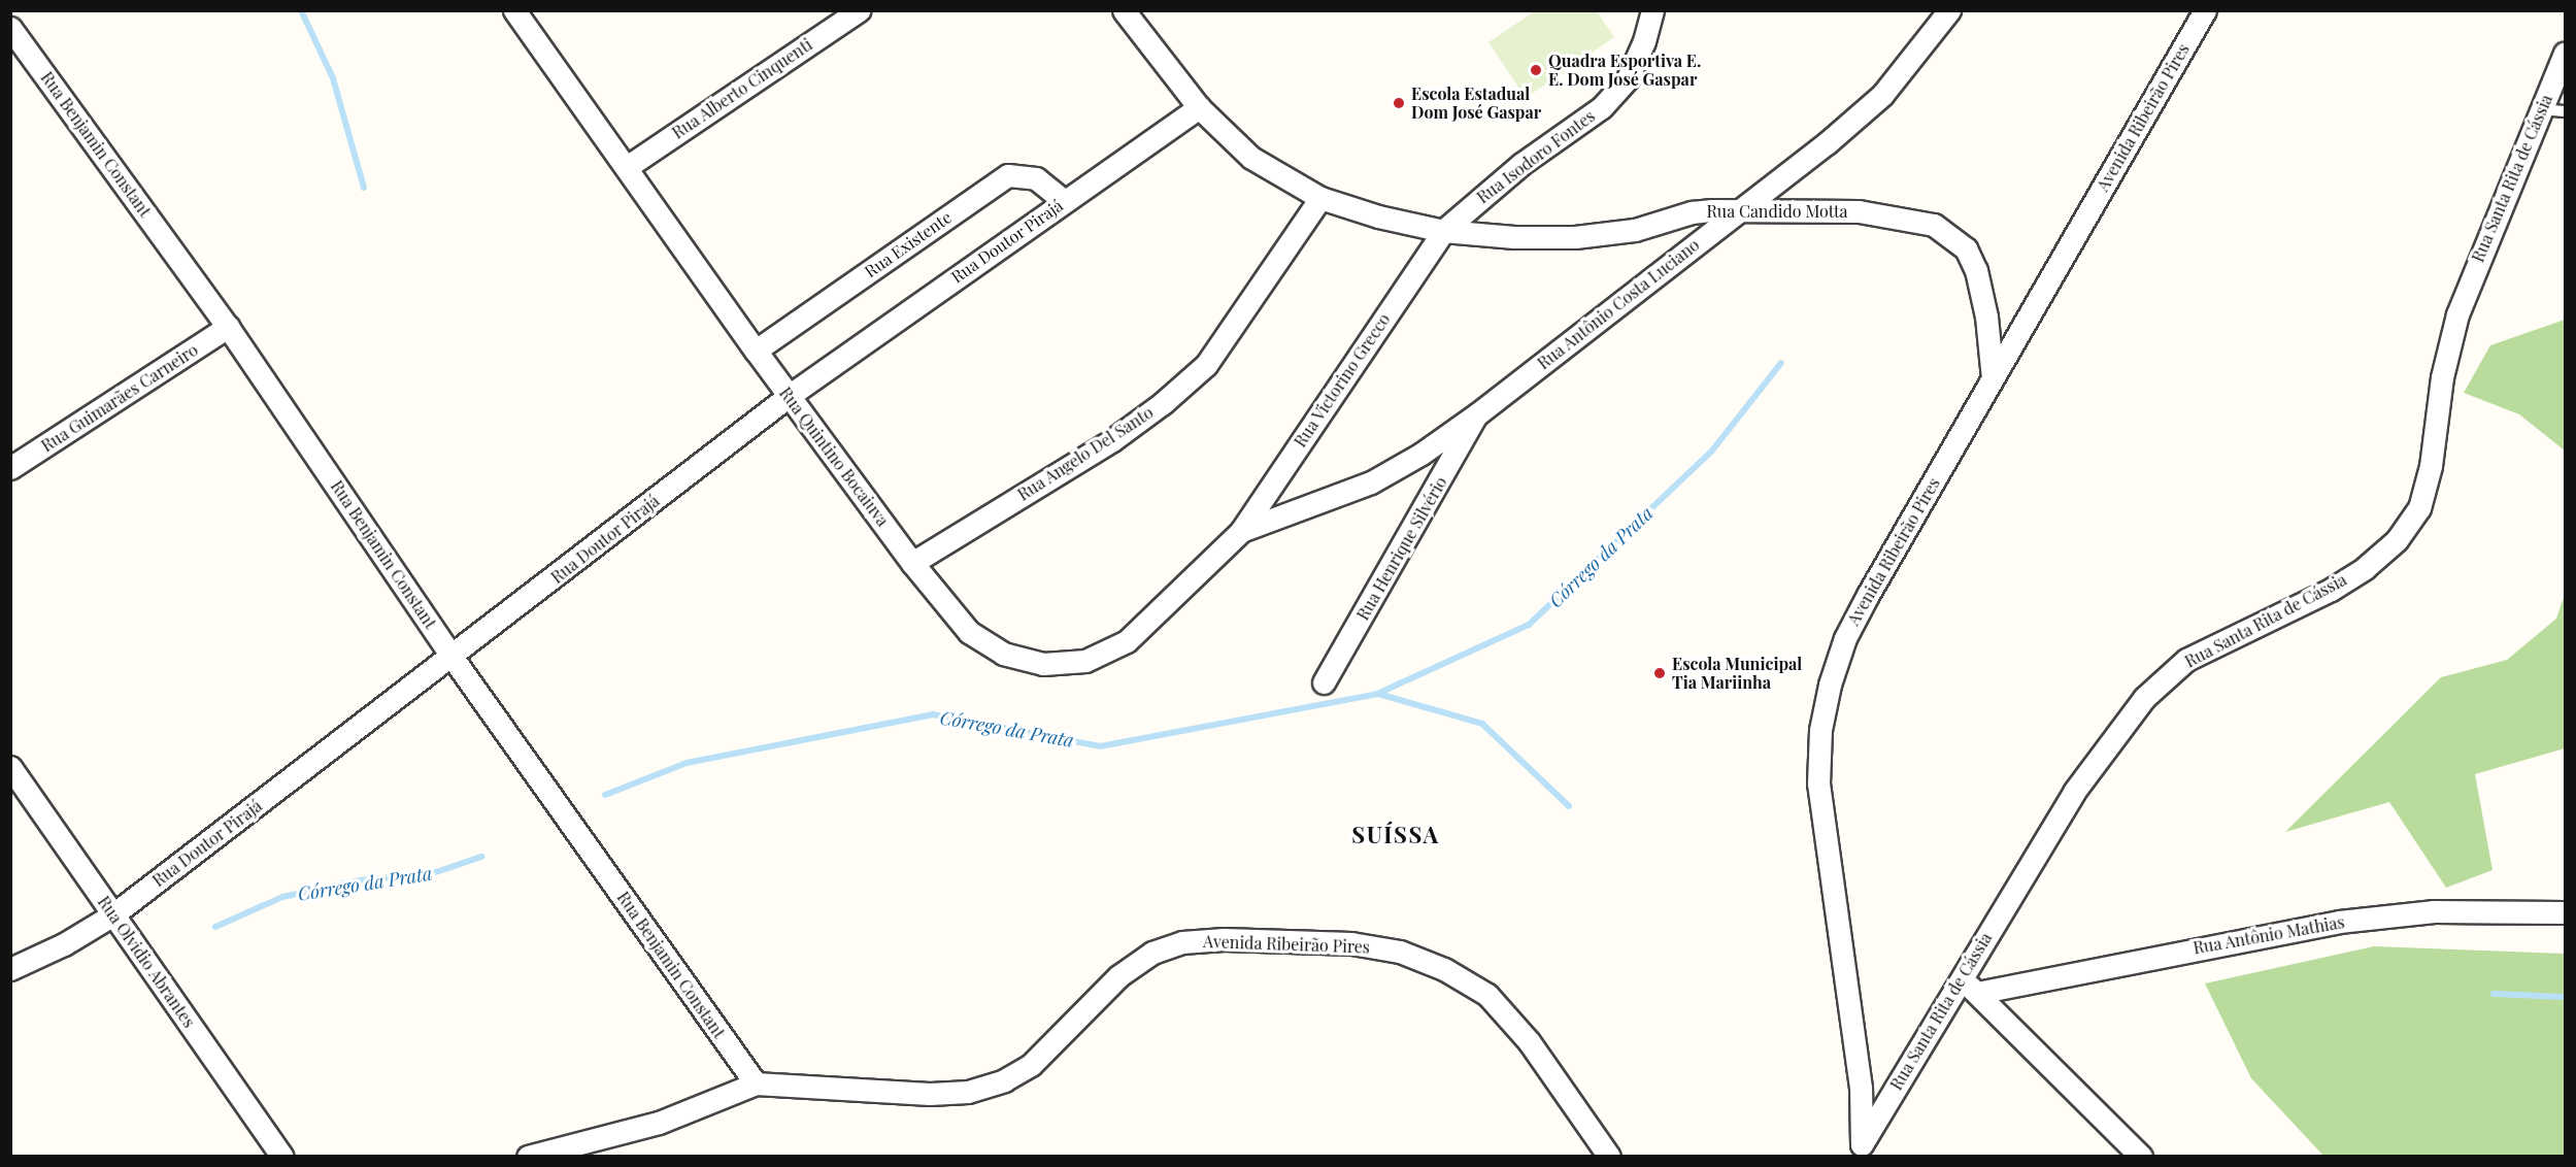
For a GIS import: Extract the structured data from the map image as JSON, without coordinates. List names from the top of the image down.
{
  "streets": {
    "street": [
      "Rua Alberto Cinquenti",
      "Avenida Ribeirão Pires",
      "Rua Benjamin Constant",
      "Rua Isodoro Fontes",
      "Rua Santa Rita de Cássia",
      "Rua Candido Motta",
      "Rua Doutor Pirajá",
      "Rua Existente",
      "Rua Antônio Costa Luciano",
      "Rua Victorino Grecco",
      "Rua Guimarães Carneiro",
      "Rua Angelo Del Santo",
      "Rua Quintino Bocaiuva",
      "Rua Henrique Silvério",
      "Rua Antônio Mathias",
      "Rua Olvidio Abrantes"
    ]
  },
  "crossings": [
    ["Rua Alberto Cinquenti", "Rua Quintino Bocaiuva"],
    ["Avenida Ribeirão Pires", "Rua Benjamin Constant"],
    ["Avenida Ribeirão Pires", "Rua Santa Rita de Cássia"],
    ["Avenida Ribeirão Pires", "Rua Candido Motta"],
    ["Rua Benjamin Constant", "Rua Doutor Pirajá"],
    ["Rua Benjamin Constant", "Rua Guimarães Carneiro"],
    ["Rua Isodoro Fontes", "Rua Candido Motta"],
    ["Rua Isodoro Fontes", "Rua Victorino Grecco"],
    ["Rua Candido Motta", "Rua Doutor Pirajá"],
    ["Rua Candido Motta", "Rua Antônio Costa Luciano"],
    ["Rua Candido Motta", "Rua Victorino Grecco"],
    ["Rua Candido Motta", "Rua Angelo Del Santo"],
    ["Rua Doutor Pirajá", "Rua Existente"],
    ["Rua Doutor Pirajá", "Rua Quintino Bocaiuva"],
    ["Rua Doutor Pirajá", "Rua Olvidio Abrantes"],
    ["Rua Existente", "Rua Quintino Bocaiuva"],
    ["Rua Antônio Costa Luciano", "Rua Victorino Grecco"],
    ["Rua Antônio Costa Luciano", "Rua Quintino Bocaiuva"],
    ["Rua Antônio Costa Luciano", "Rua Henrique Silvério"],
    ["Rua Victorino Grecco", "Rua Quintino Bocaiuva"],
    ["Rua Angelo Del Santo", "Rua Quintino Bocaiuva"]
  ],
  "districts": ["SUÍSSA"],
  "water": ["Córrego da Prata"],
  "places": ["Quadra Esportiva E. E. Dom José Gaspar", "Escola Estadual Dom José Gaspar", "Escola Municipal Tia Mariinha"]
}
